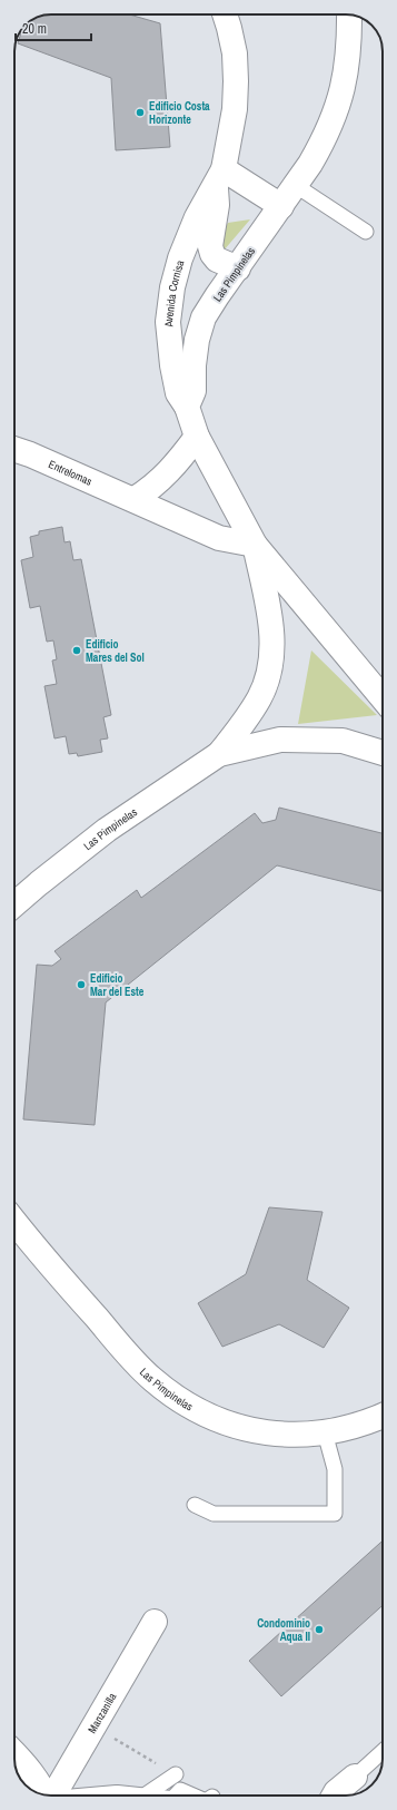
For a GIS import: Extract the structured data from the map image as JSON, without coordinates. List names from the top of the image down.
{
  "streets": {
    "street": [
      "Las Pimpinelas",
      "Avenida Cornisa",
      "Entrelomas",
      "Manzanilla"
    ]
  },
  "crossings": [
    ["Las Pimpinelas", "Avenida Cornisa"],
    ["Las Pimpinelas", "Entrelomas"]
  ],
  "places": [
    "Edificio Costa Horizonte",
    "Edificio Mares del Sol",
    "Edificio Mar del Este",
    "Condominio Aqua II"
  ],
  "scale_bar": "20 m"
}
